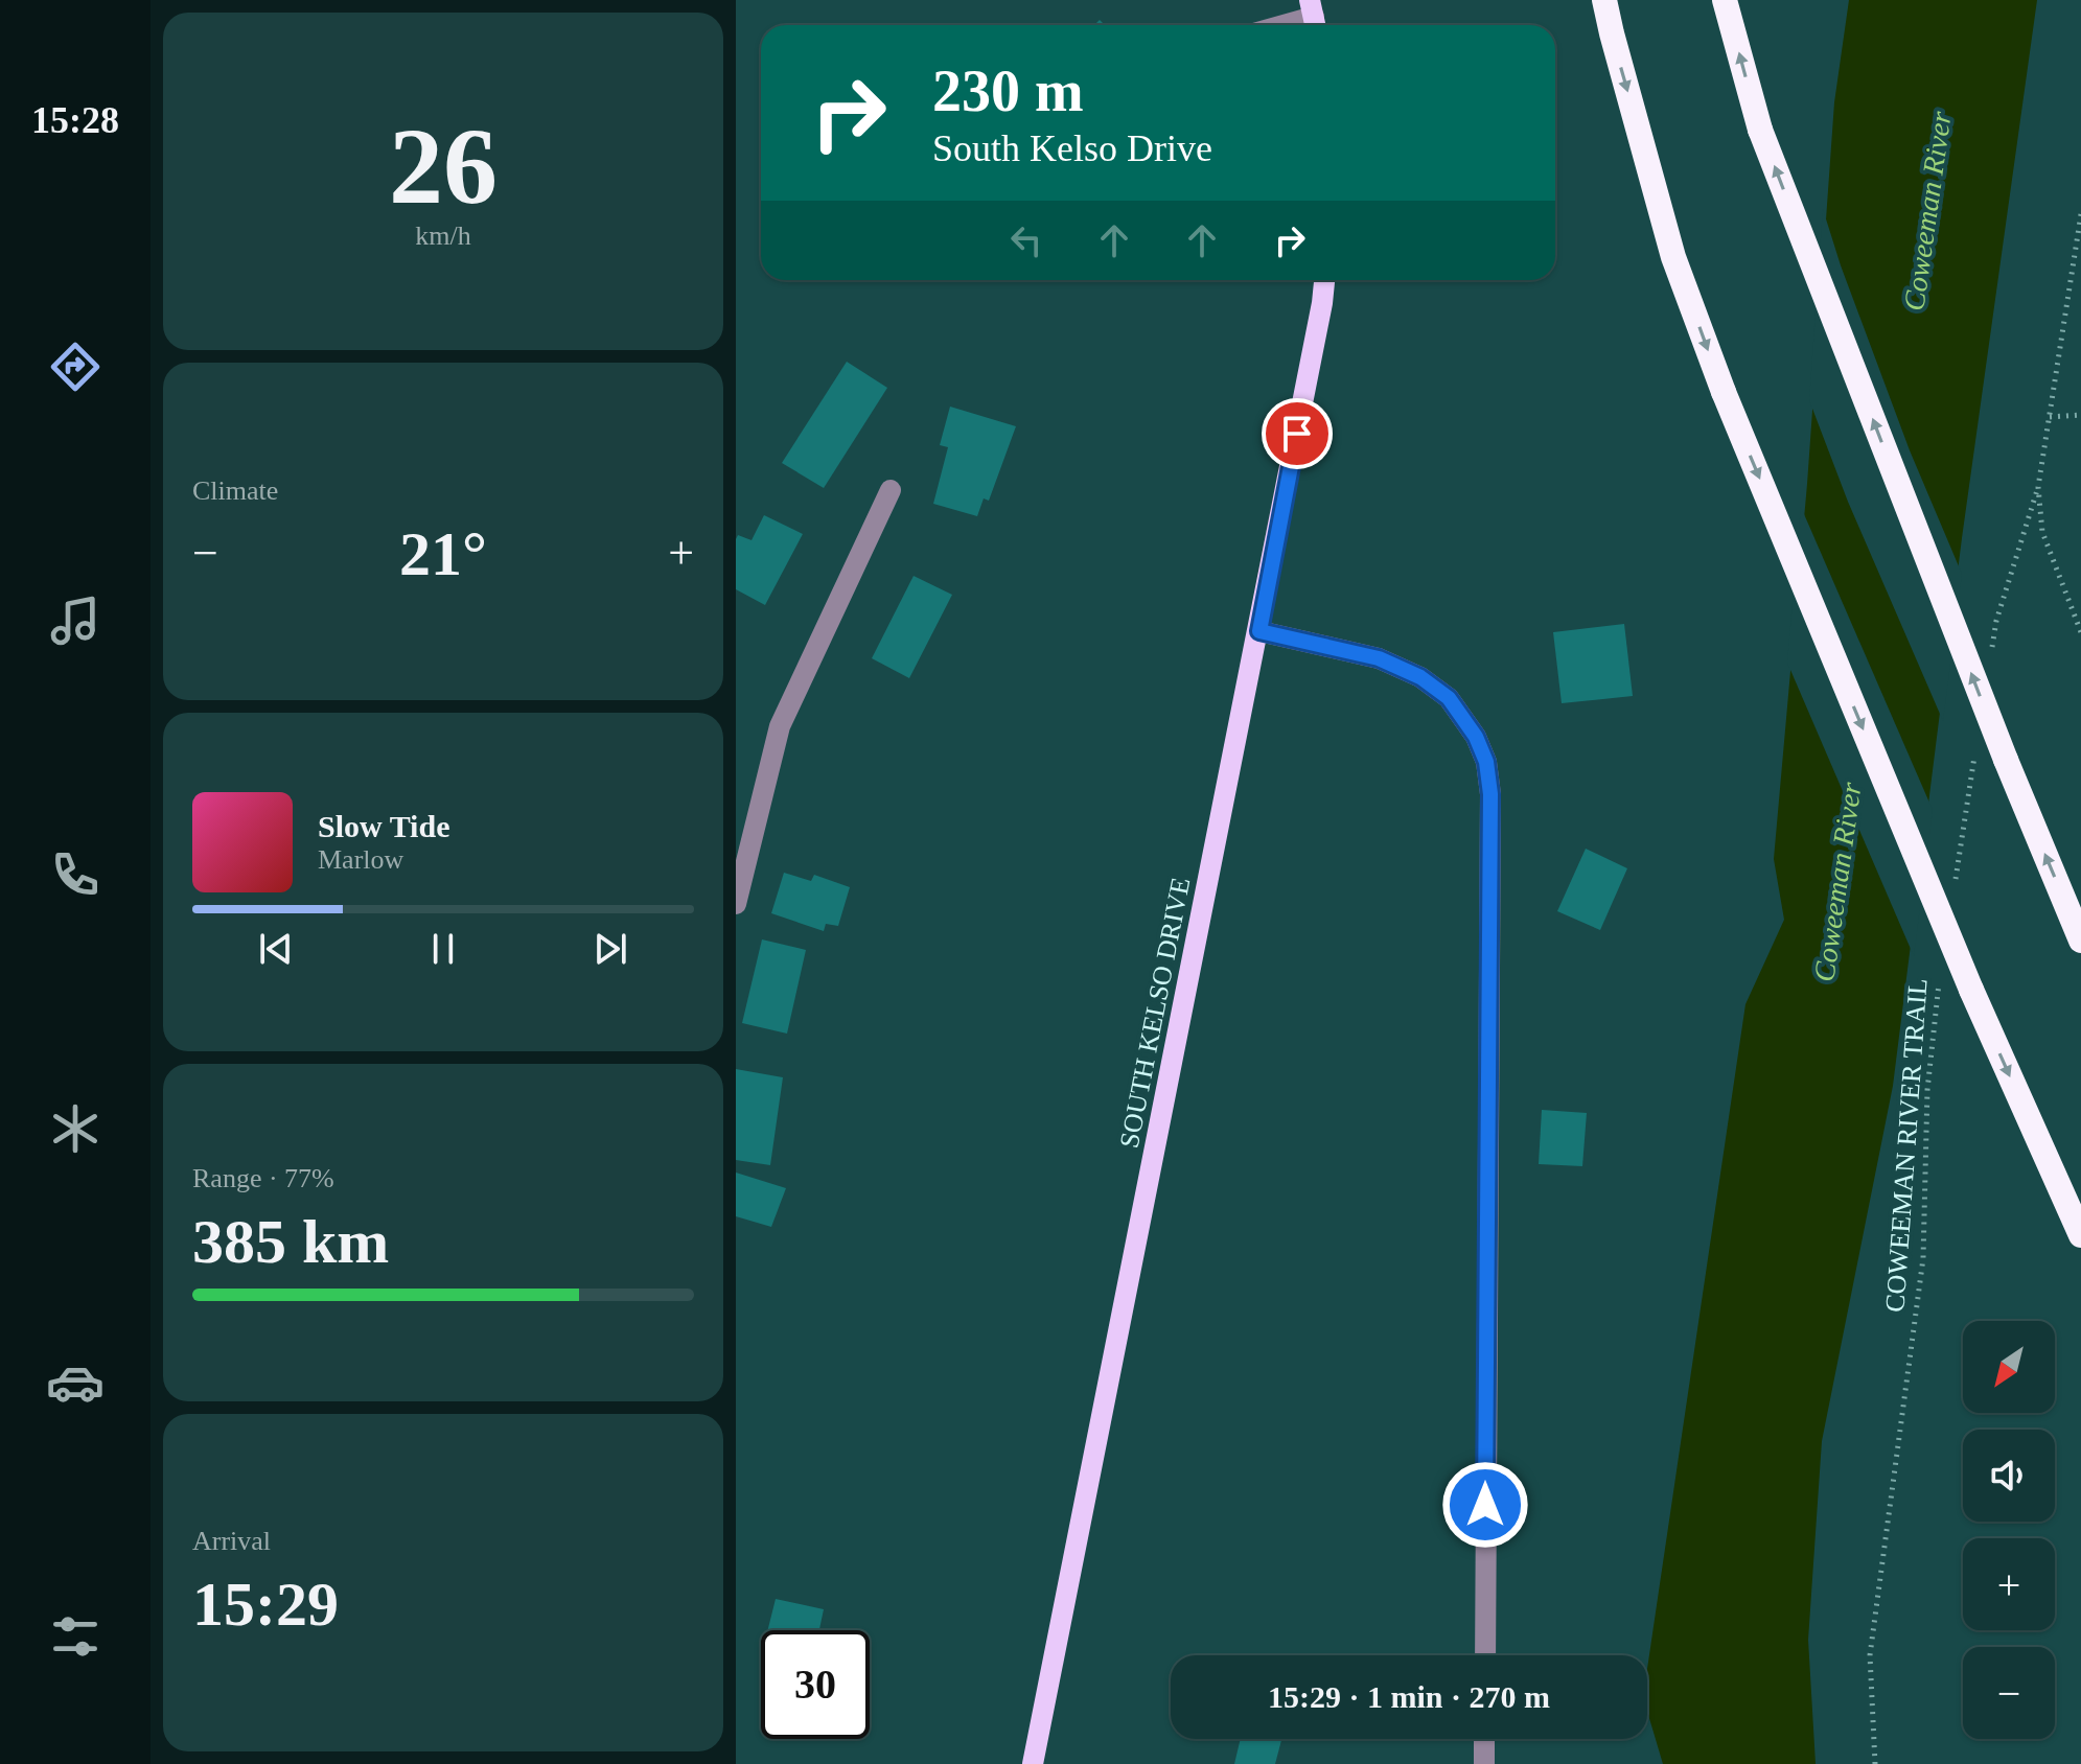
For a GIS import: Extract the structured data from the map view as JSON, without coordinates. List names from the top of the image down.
{
  "streets": {
    "main road": ["SOUTH KELSO DRIVE"],
    "path": ["COWEEMAN RIVER TRAIL"]
  },
  "water": ["Coweeman River"],
  "north": "bottom left",
  "page": {
    "tabs": "15:28",
    "tile": [
      ["26", "km/h"],
      "Climate",
      ["Range · 77%", "385 km"],
      ["Arrival", "15:29"]
    ],
    "turn": ["230 m", "South Kelso Drive"],
    "heat": ["−", "21°", "+"],
    "song": ["Slow Tide", "Marlow"],
    "map_buttons": ["+", "−"],
    "limit": "30",
    "trip": "15:29 · 1 min · 270 m"
  }
}
